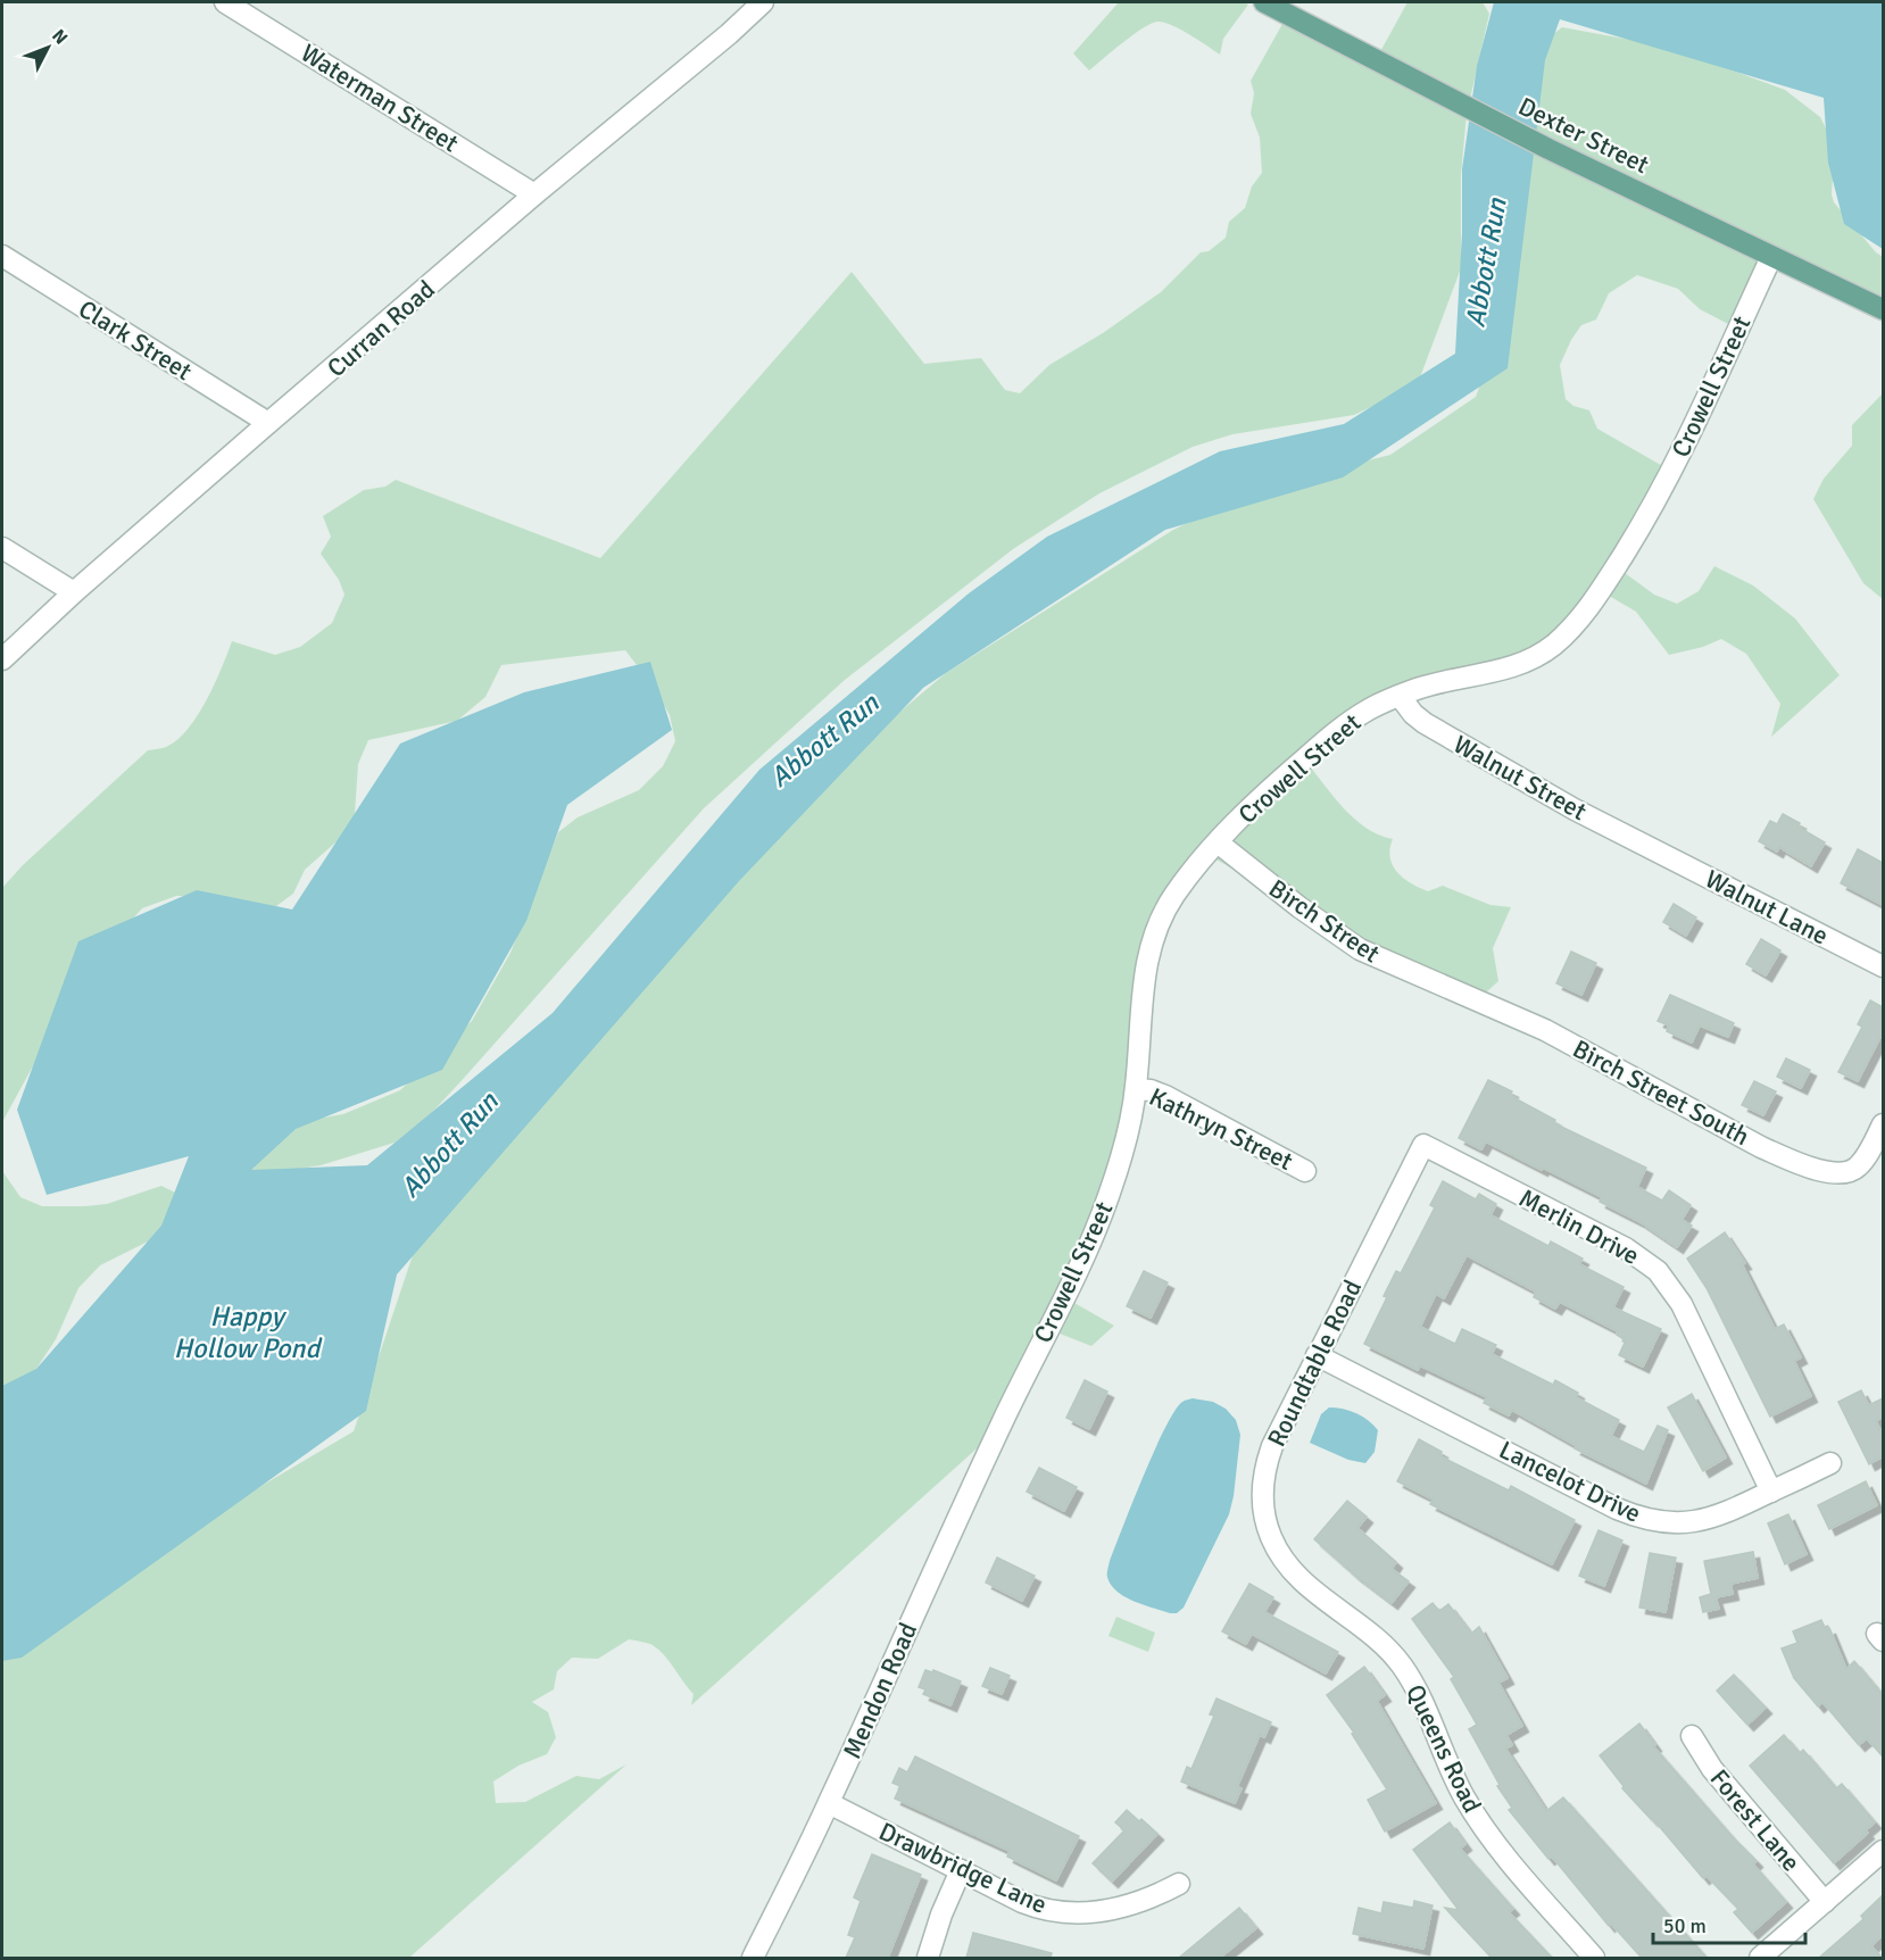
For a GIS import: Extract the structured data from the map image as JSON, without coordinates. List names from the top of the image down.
{
  "streets": {
    "main road": ["Dexter Street"],
    "street": [
      "Waterman Street",
      "Curran Road",
      "Clark Street",
      "Crowell Street",
      "Walnut Street",
      "Walnut Lane",
      "Birch Street",
      "Birch Street South",
      "Kathryn Street",
      "Merlin Drive",
      "Roundtable Road",
      "Lancelot Drive",
      "Mendon Road",
      "Queens Road",
      "Forest Lane",
      "Drawbridge Lane"
    ]
  },
  "crossings": [
    ["Waterman Street", "Curran Road"],
    ["Dexter Street", "Crowell Street"],
    ["Curran Road", "Clark Street"],
    ["Crowell Street", "Walnut Street"],
    ["Crowell Street", "Birch Street"],
    ["Crowell Street", "Kathryn Street"],
    ["Crowell Street", "Mendon Road"],
    ["Walnut Street", "Walnut Lane"],
    ["Birch Street", "Birch Street South"],
    ["Merlin Drive", "Roundtable Road"],
    ["Merlin Drive", "Lancelot Drive"],
    ["Roundtable Road", "Lancelot Drive"],
    ["Roundtable Road", "Queens Road"],
    ["Mendon Road", "Drawbridge Lane"]
  ],
  "water": ["Abbott Run", "Happy Hollow Pond"],
  "scale_bar": "50 m",
  "north": "top right"
}
